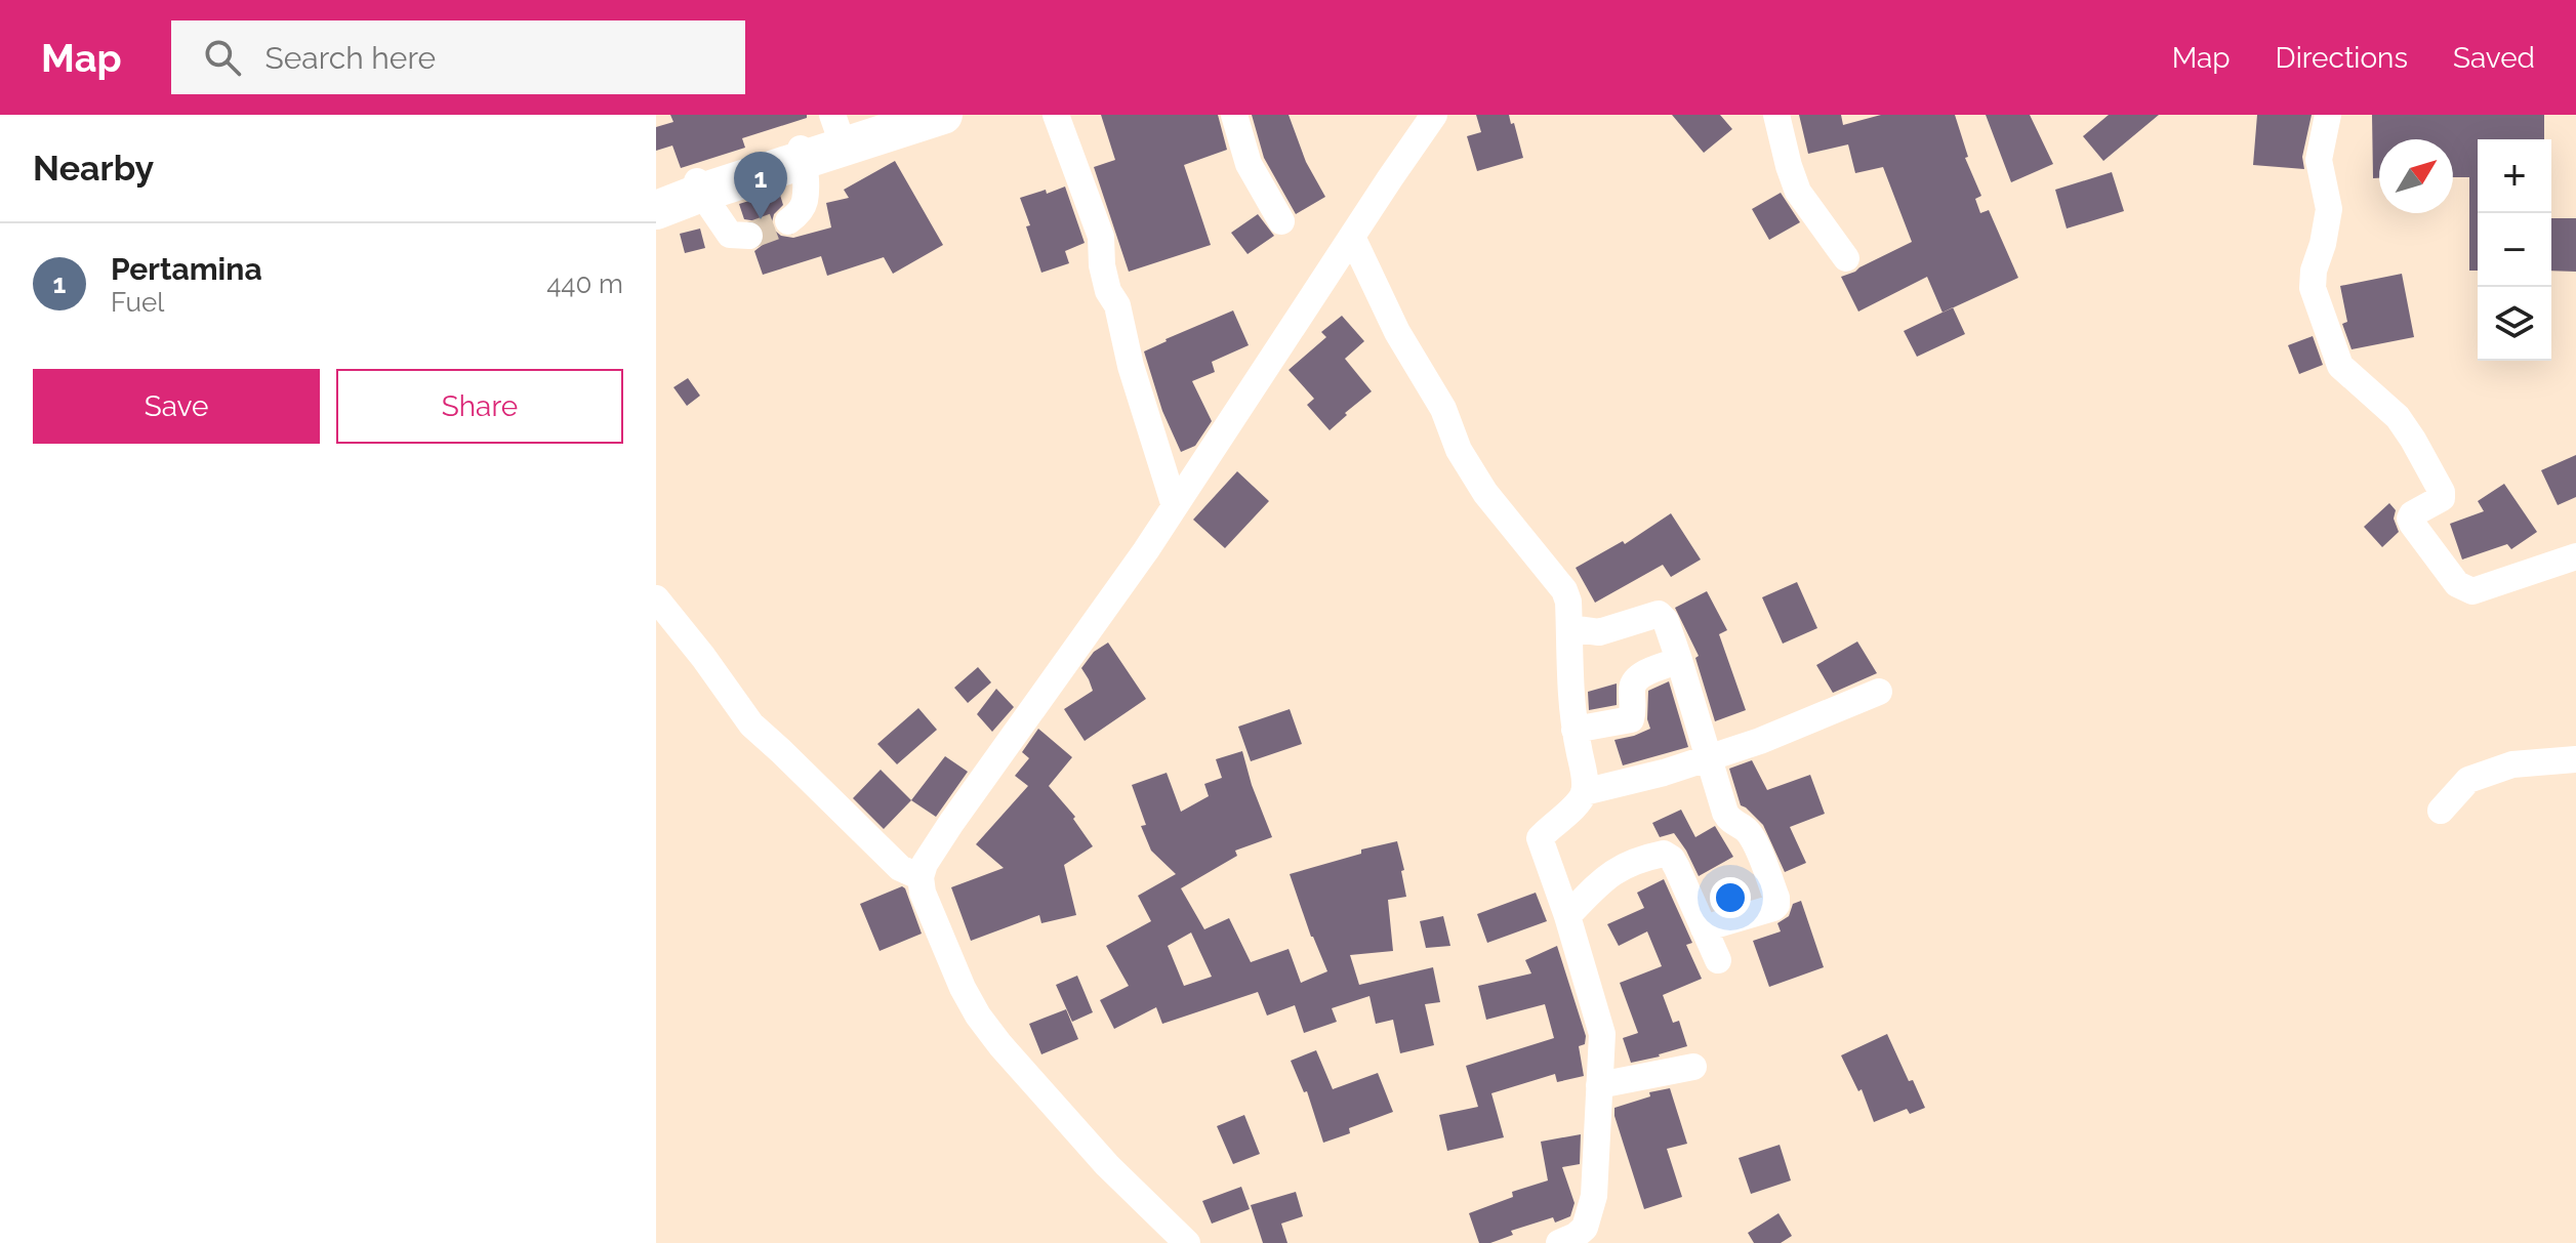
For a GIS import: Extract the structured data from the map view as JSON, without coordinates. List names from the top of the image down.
{
  "north": "top right",
  "page": {
    "header": "Map",
    "search": "Search here",
    "nav": ["Map", "Directions", "Saved"],
    "heading": "Nearby",
    "map_buttons": ["+", "−"],
    "pins": "1",
    "list": [
      {
        "mark": "1",
        "name": "Pertamina",
        "note": "Fuel",
        "value": "440 m"
      }
    ],
    "buttons": ["Save", "Share"]
  }
}
